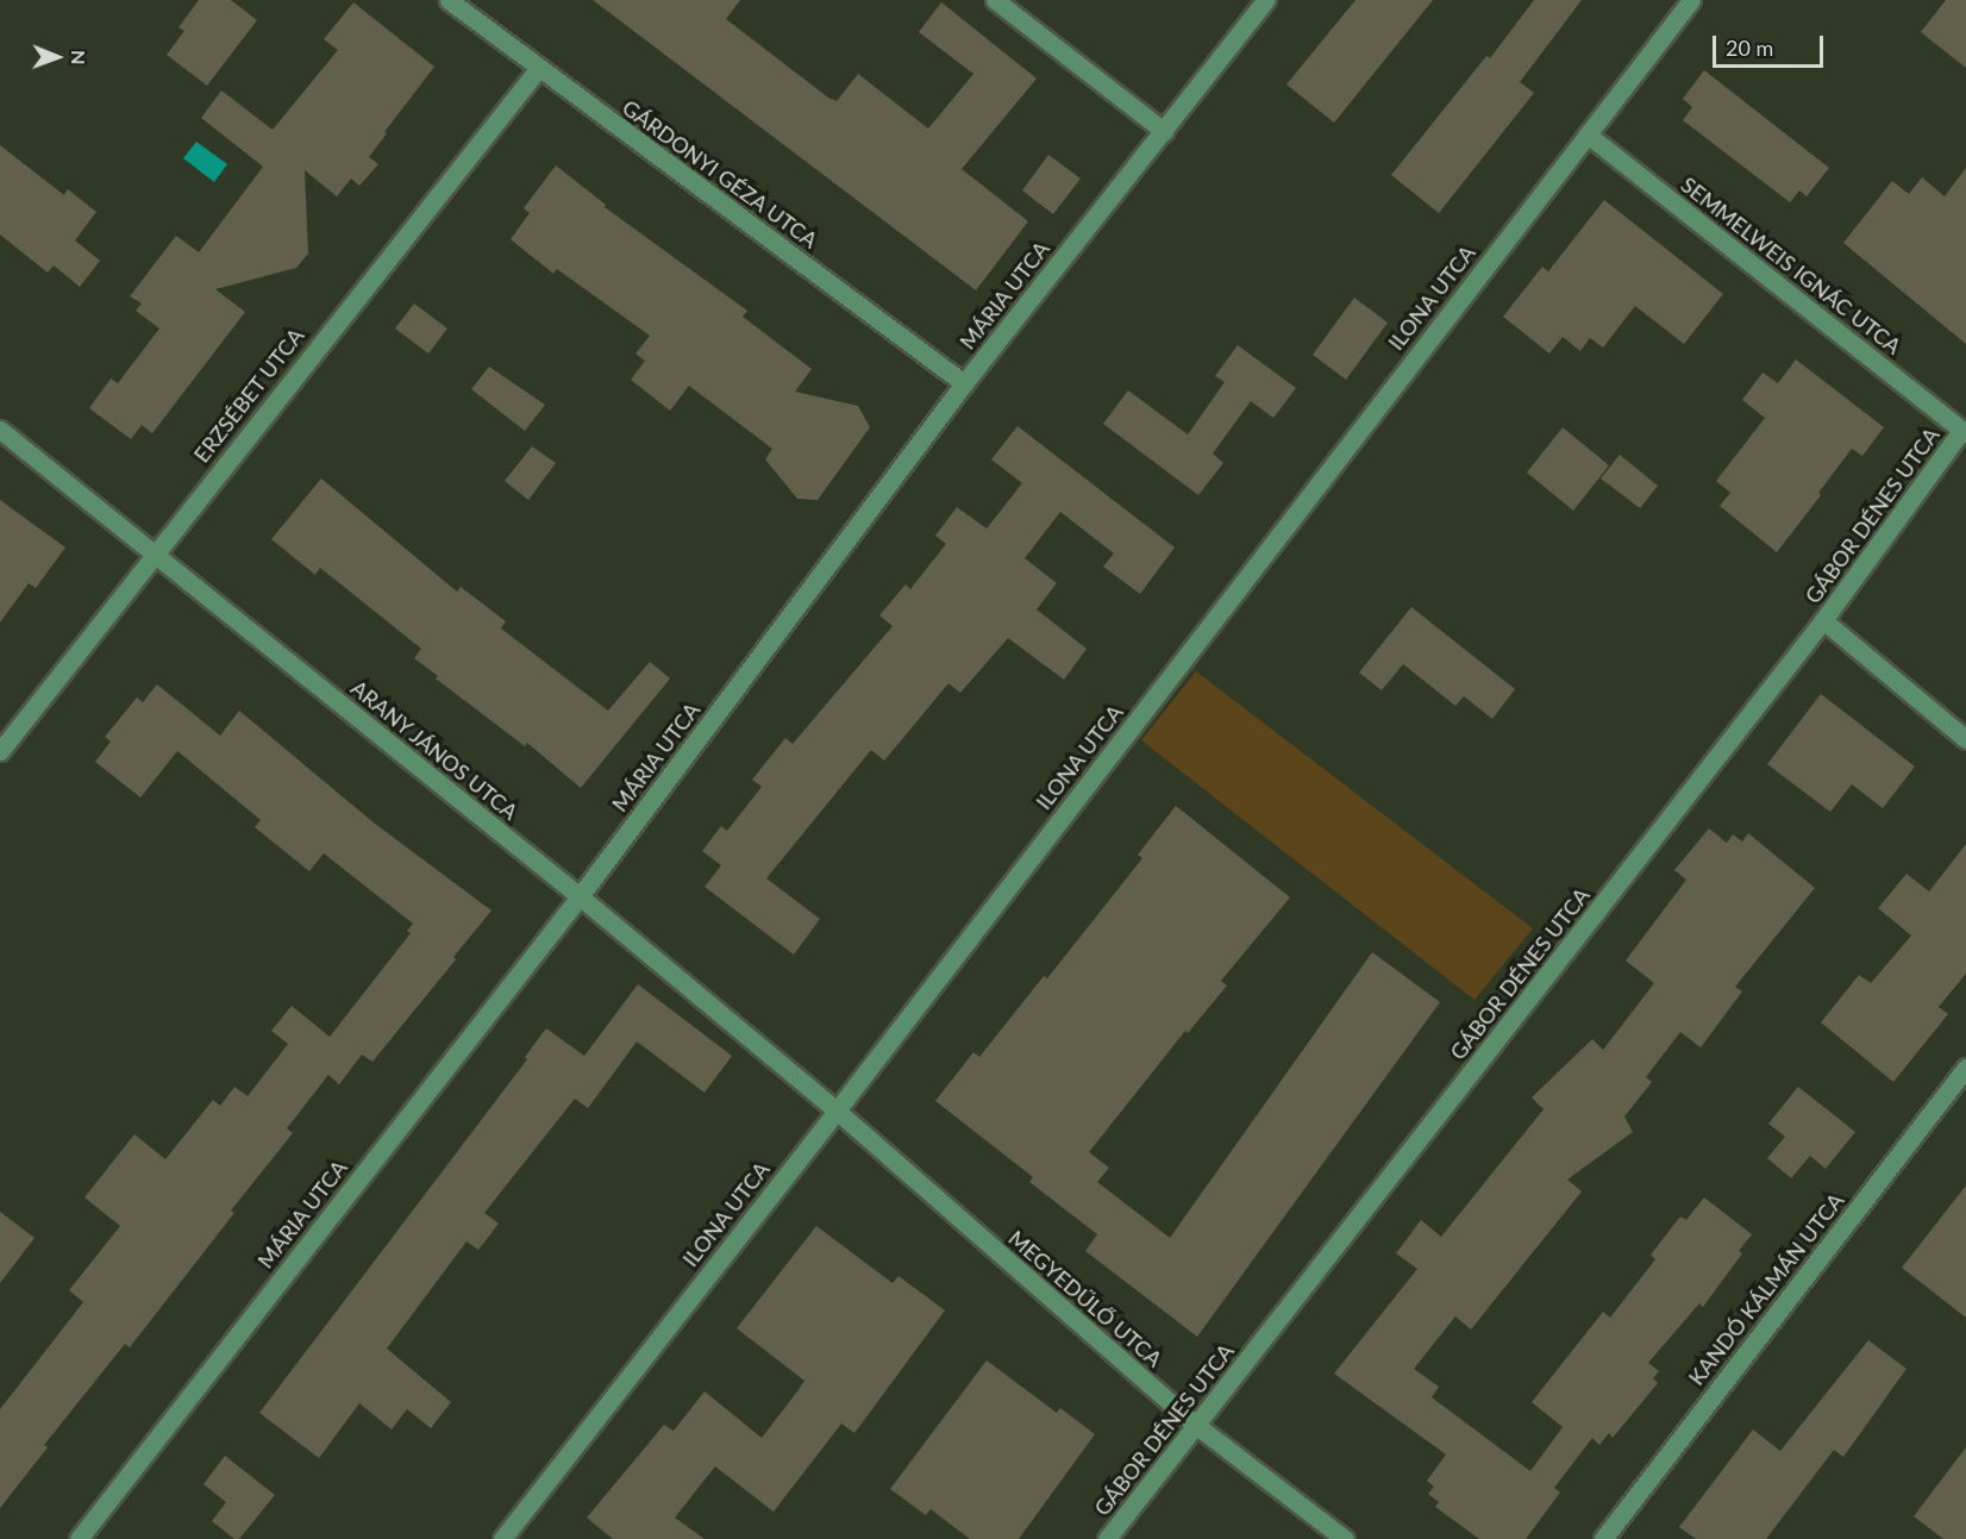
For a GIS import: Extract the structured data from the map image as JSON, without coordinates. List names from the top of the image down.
{
  "streets": {
    "street": [
      "GÁRDONYI GÉZA UTCA",
      "SEMMELWEIS IGNÁC UTCA",
      "MÁRIA UTCA",
      "ILONA UTCA",
      "ERZSÉBET UTCA",
      "GÁBOR DÉNES UTCA",
      "ARANY JÁNOS UTCA",
      "KANDÓ KÁLMÁN UTCA",
      "MEGYEDŰLŐ UTCA"
    ]
  },
  "crossings": [
    ["GÁRDONYI GÉZA UTCA", "MÁRIA UTCA"],
    ["GÁRDONYI GÉZA UTCA", "ERZSÉBET UTCA"],
    ["SEMMELWEIS IGNÁC UTCA", "ILONA UTCA"],
    ["SEMMELWEIS IGNÁC UTCA", "GÁBOR DÉNES UTCA"],
    ["MÁRIA UTCA", "ARANY JÁNOS UTCA"],
    ["ILONA UTCA", "ARANY JÁNOS UTCA"],
    ["ILONA UTCA", "MEGYEDŰLŐ UTCA"],
    ["ERZSÉBET UTCA", "ARANY JÁNOS UTCA"],
    ["GÁBOR DÉNES UTCA", "MEGYEDŰLŐ UTCA"],
    ["ARANY JÁNOS UTCA", "MEGYEDŰLŐ UTCA"]
  ],
  "scale_bar": "20 m",
  "north": "right"
}
